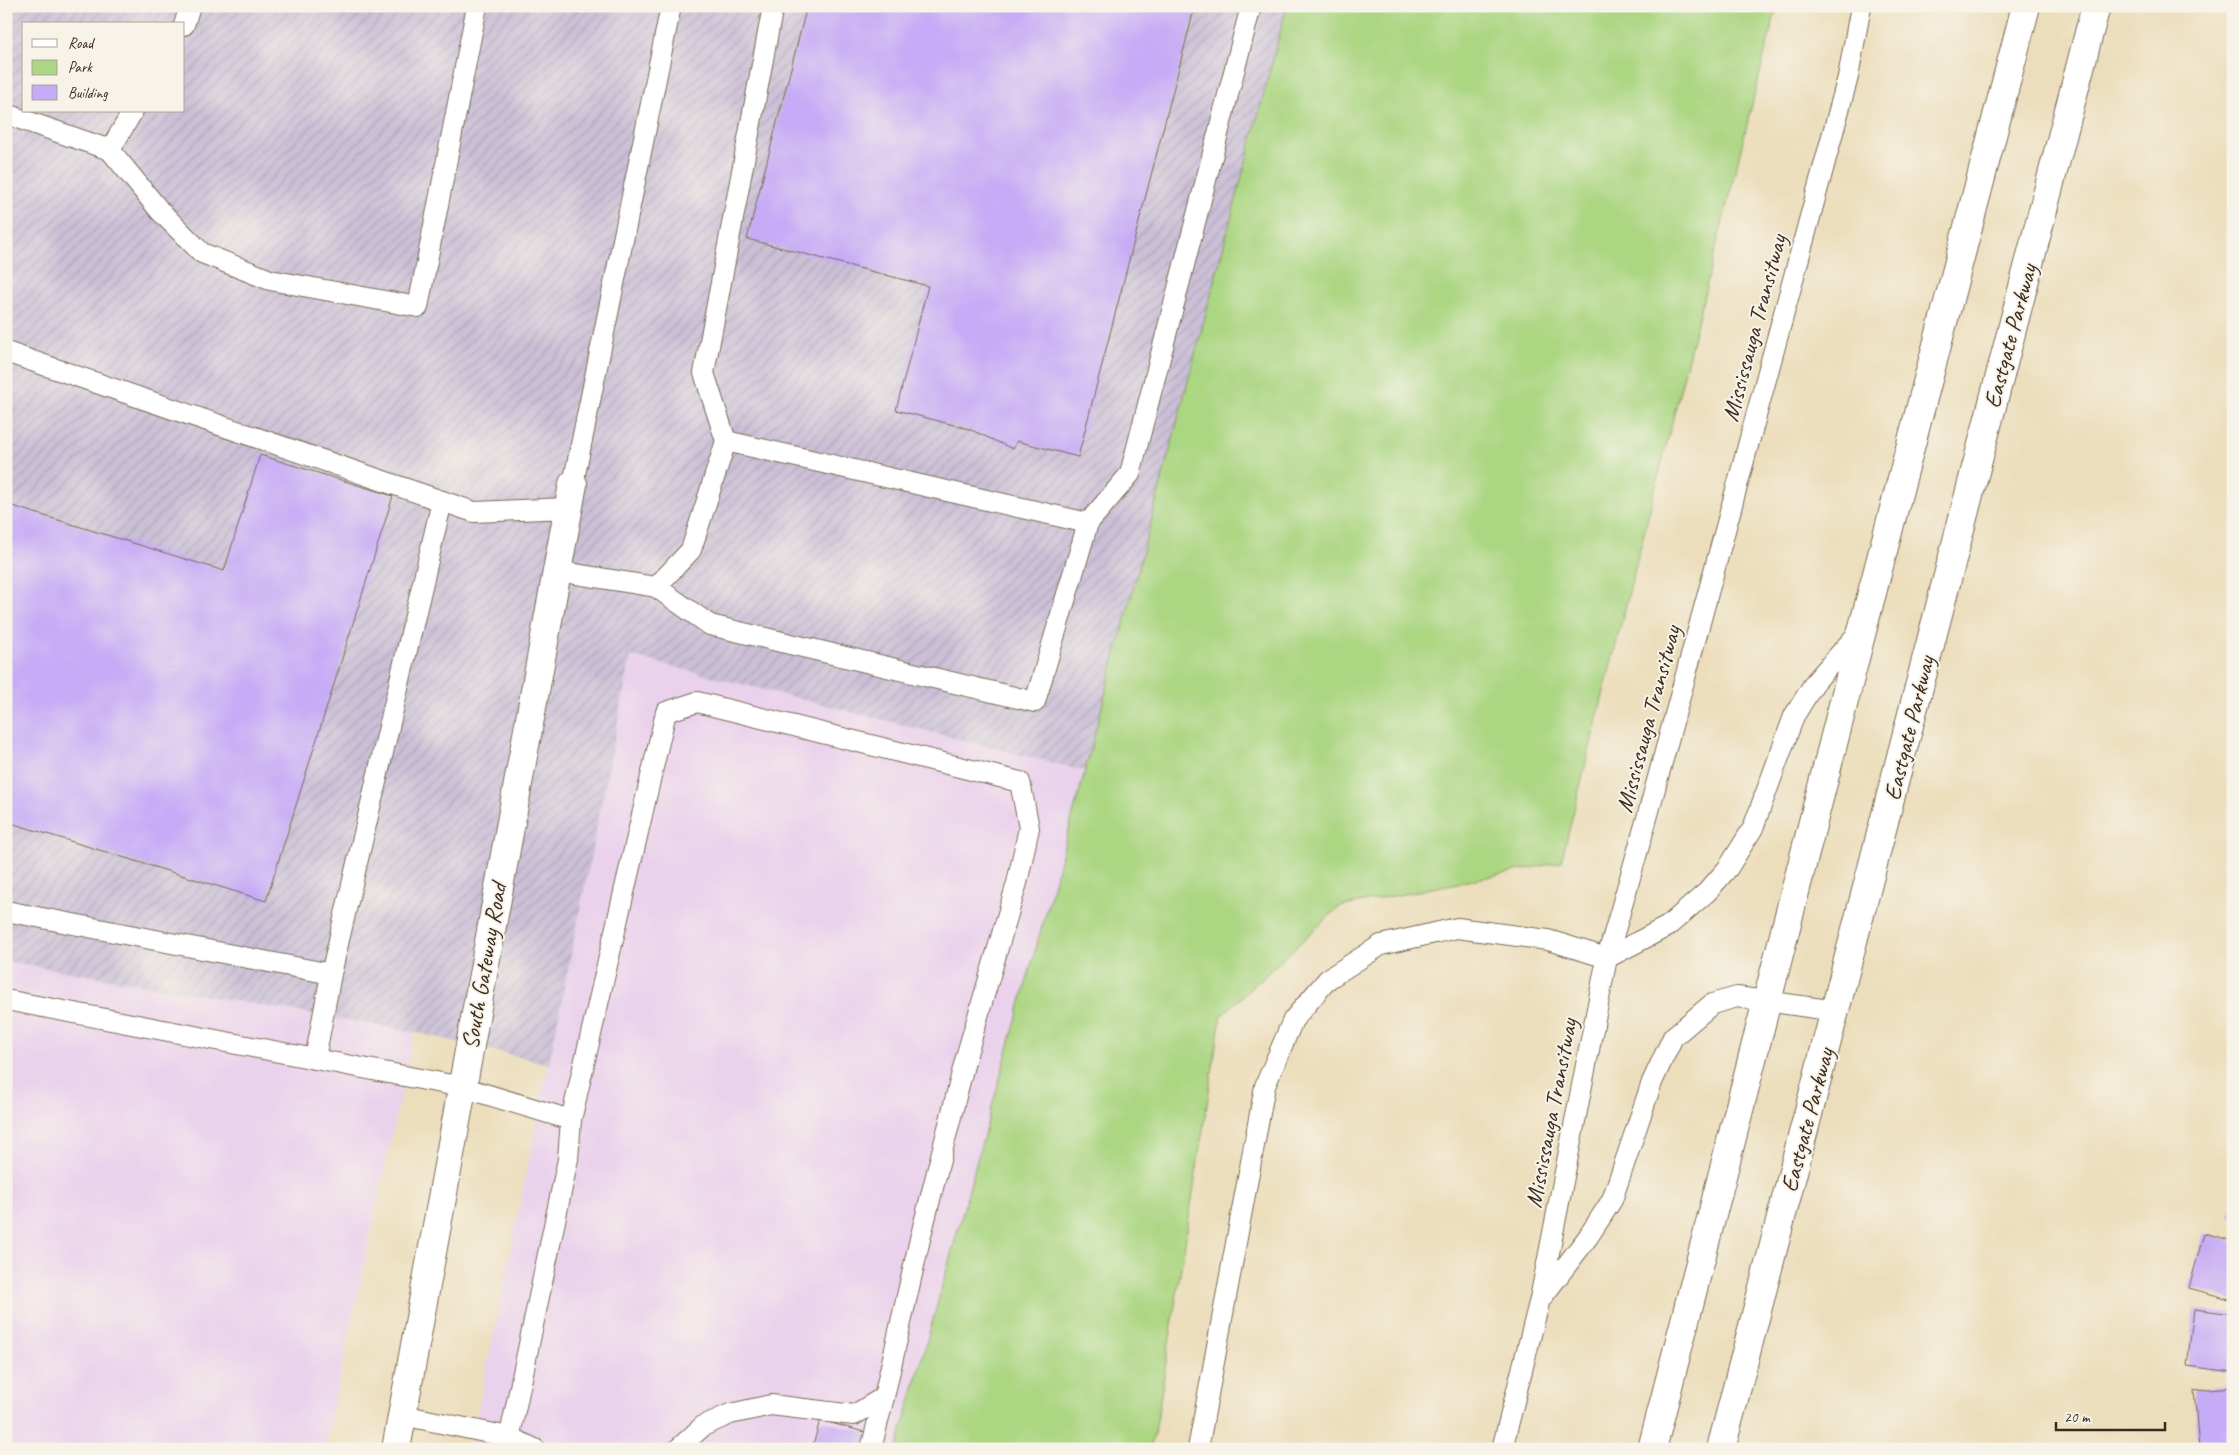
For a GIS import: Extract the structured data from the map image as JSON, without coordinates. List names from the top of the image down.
{
  "streets": {
    "main road": ["Eastgate Parkway", "South Gateway Road"],
    "lane": ["Mississauga Transitway"]
  },
  "legend": ["Road", "Park", "Building"],
  "scale_bar": "20 m"
}
